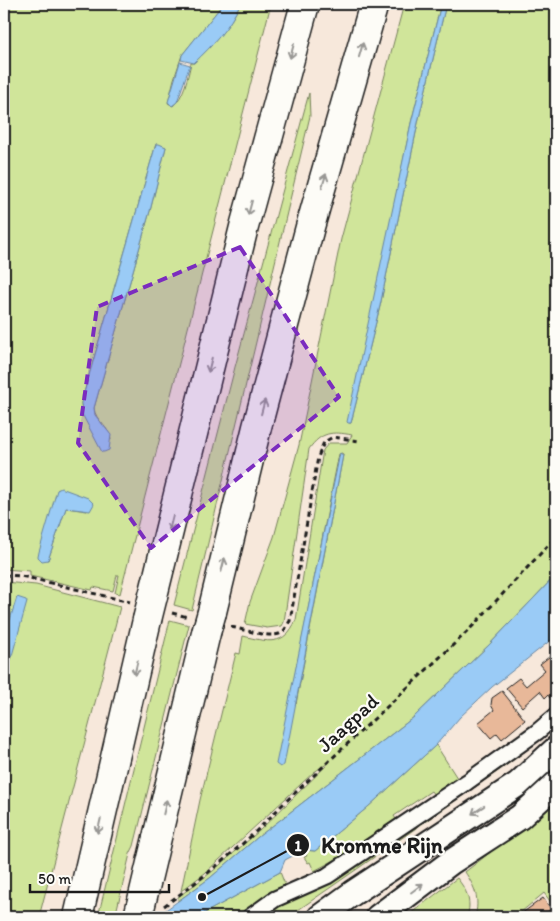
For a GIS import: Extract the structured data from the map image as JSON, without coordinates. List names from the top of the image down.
{
  "streets": {
    "path": ["Jaagpad"]
  },
  "places": ["Kromme Rijn"],
  "scale_bar": "50 m"
}
